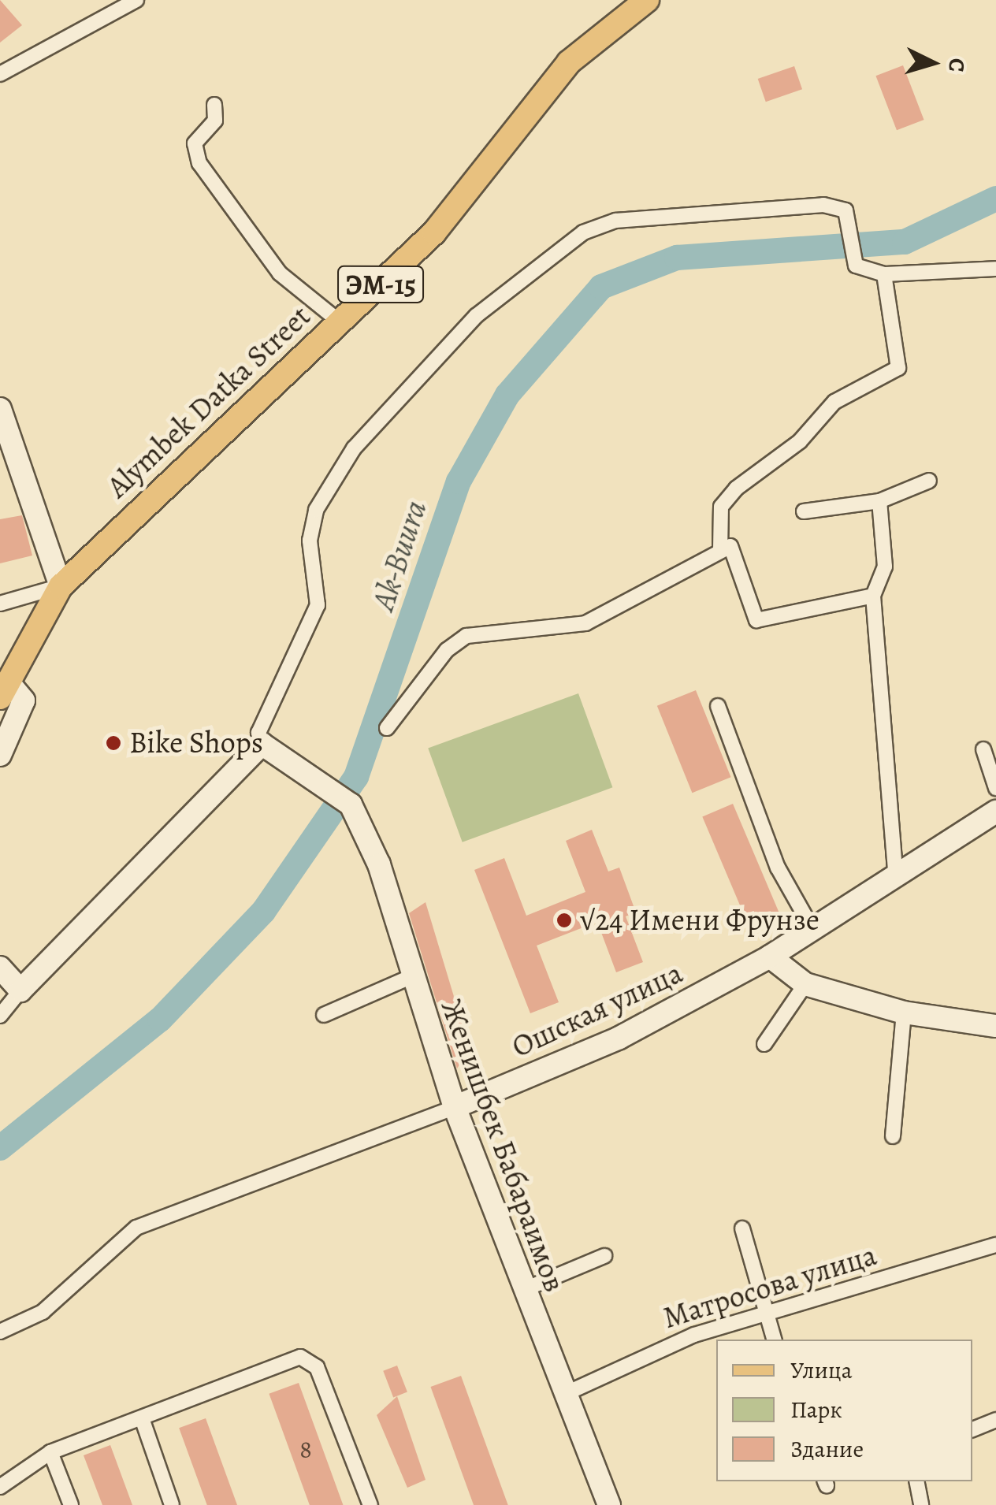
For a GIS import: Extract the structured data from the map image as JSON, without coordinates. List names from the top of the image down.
{
  "streets": {
    "main road": [
      "ЭМ-15",
      "Alymbek Datka Street",
      "Ошская улица",
      "Женишбек Бабараимов"
    ],
    "street": ["Матросова улица"]
  },
  "crossings": [
    ["Ошская улица", "Женишбек Бабараимов"],
    ["Женишбек Бабараимов", "Матросова улица"]
  ],
  "water": ["Ak-Buura"],
  "places": ["Bike Shops", "√24 Имени Фрунзе"],
  "house_numbers": ["8"],
  "legend": ["Улица", "Парк", "Здание"],
  "north": "right"
}
